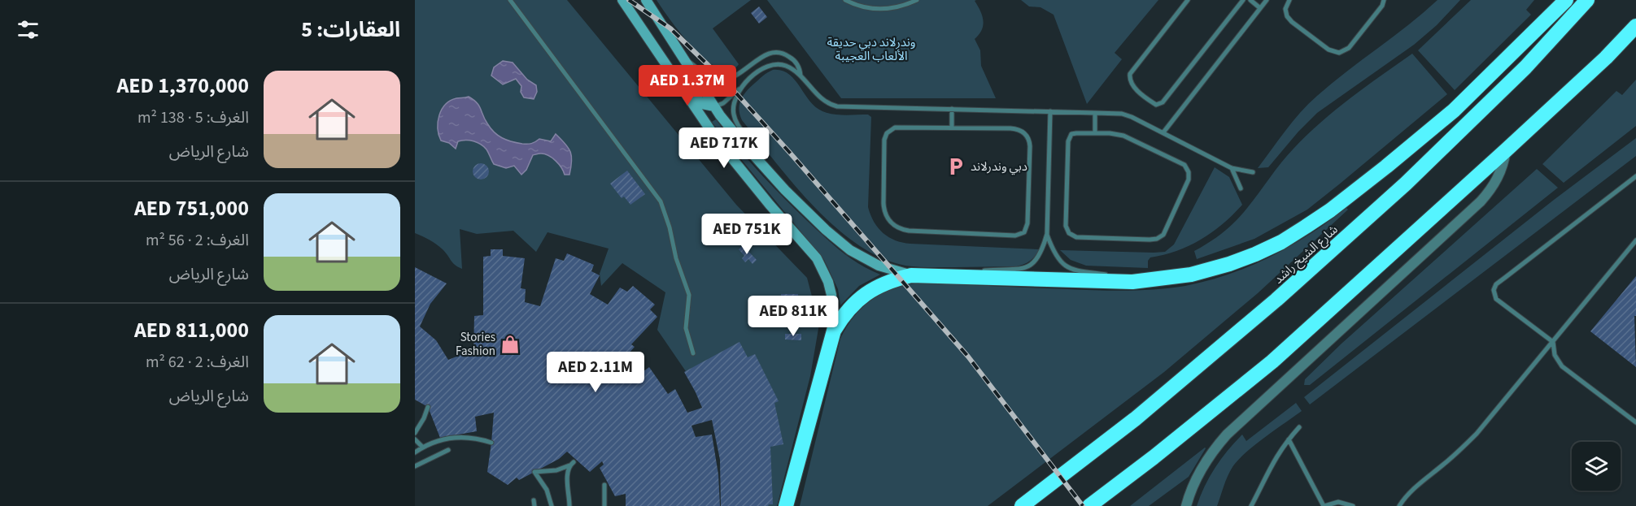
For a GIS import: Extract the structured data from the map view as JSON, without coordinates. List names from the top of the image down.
{
  "streets": {
    "highway": ["شارع الشيخ راشد"]
  },
  "parks": ["وندرلاند دبي حديقة الألعاب العجيبة"],
  "places": {
    "parking": ["دبي وندرلاند"],
    "shop": ["Stories Fashion"]
  },
  "page": {
    "heading": "العقارات: 5",
    "list": [
      {
        "name": "AED 1,370,000",
        "note": "الغرف: 5 · 138 m² · شارع الرياض"
      },
      {
        "name": "AED 751,000",
        "note": "الغرف: 2 · 56 m² · شارع الرياض"
      },
      {
        "name": "AED 811,000",
        "note": "الغرف: 2 · 62 m² · شارع الرياض"
      }
    ],
    "price": [
      "AED 1.37M",
      "AED 717K",
      "AED 751K",
      "AED 811K",
      "AED 2.11M"
    ]
  }
}
